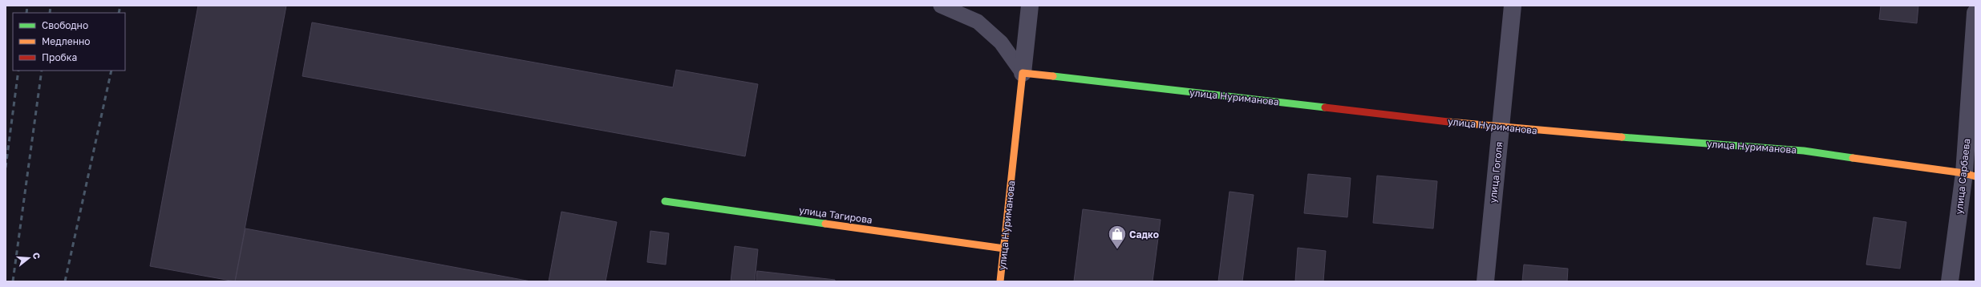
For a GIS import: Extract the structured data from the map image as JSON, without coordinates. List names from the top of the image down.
{
  "streets": {
    "main road": ["улица Нуриманова", "улица Тагирова"],
    "street": ["улица Гоголя", "улица Сарбаева"]
  },
  "crossings": [
    ["улица Нуриманова", "улица Гоголя"],
    ["улица Нуриманова", "улица Сарбаева"],
    ["улица Нуриманова", "улица Тагирова"]
  ],
  "places": {
    "shop": ["Садко"]
  },
  "legend": ["Свободно", "Медленно", "Пробка"],
  "north": "right"
}
